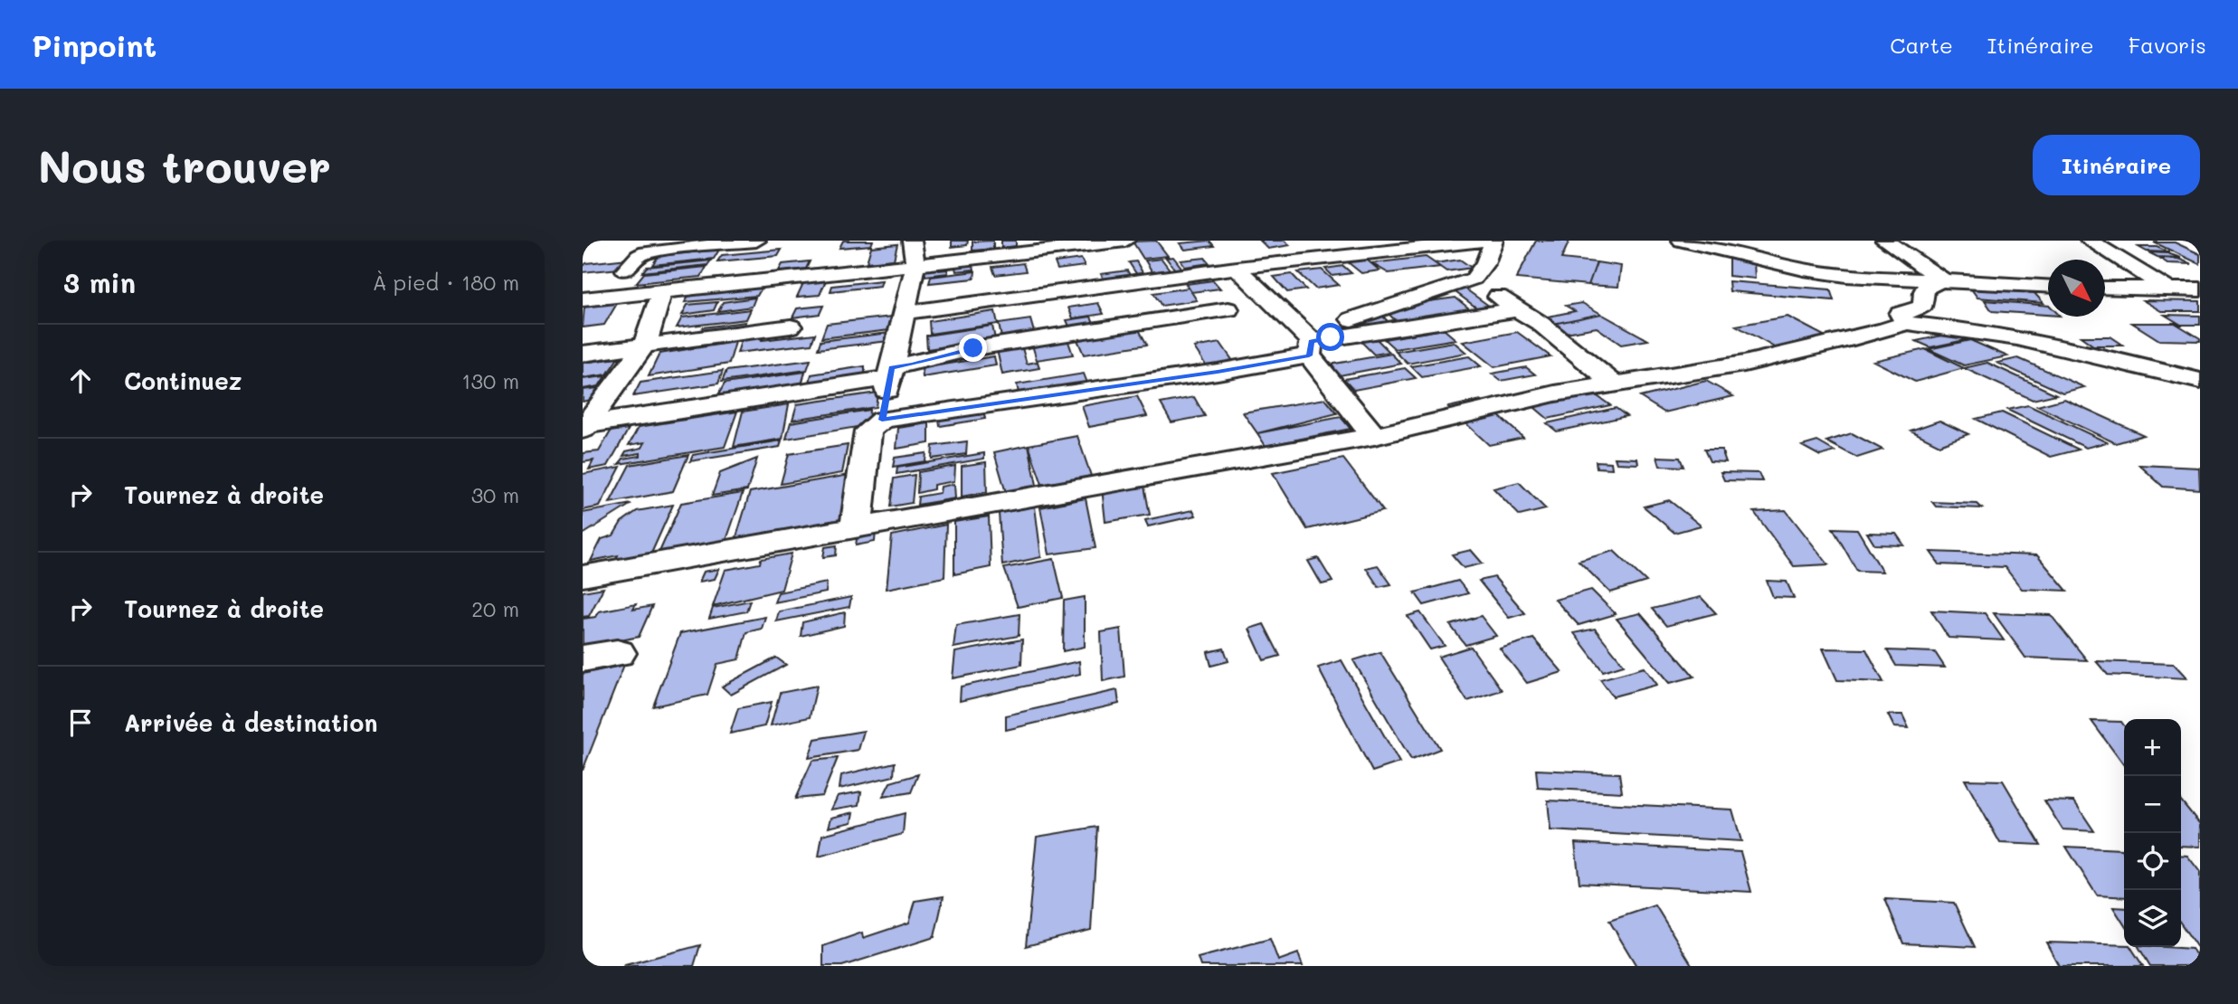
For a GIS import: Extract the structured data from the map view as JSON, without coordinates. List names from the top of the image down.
{
  "north": "bottom right",
  "page": {
    "header": "Pinpoint",
    "nav": ["Carte", "Itinéraire", "Favoris"],
    "buttons": "Itinéraire",
    "title": "Nous trouver",
    "heading": ["3 min", "À pied · 180 m"],
    "list": [
      ["Continuez", "130 m"],
      ["Tournez à droite", "30 m"],
      ["Tournez à droite", "20 m"],
      "Arrivée à destination"
    ],
    "map_buttons": ["+", "−"]
  }
}
